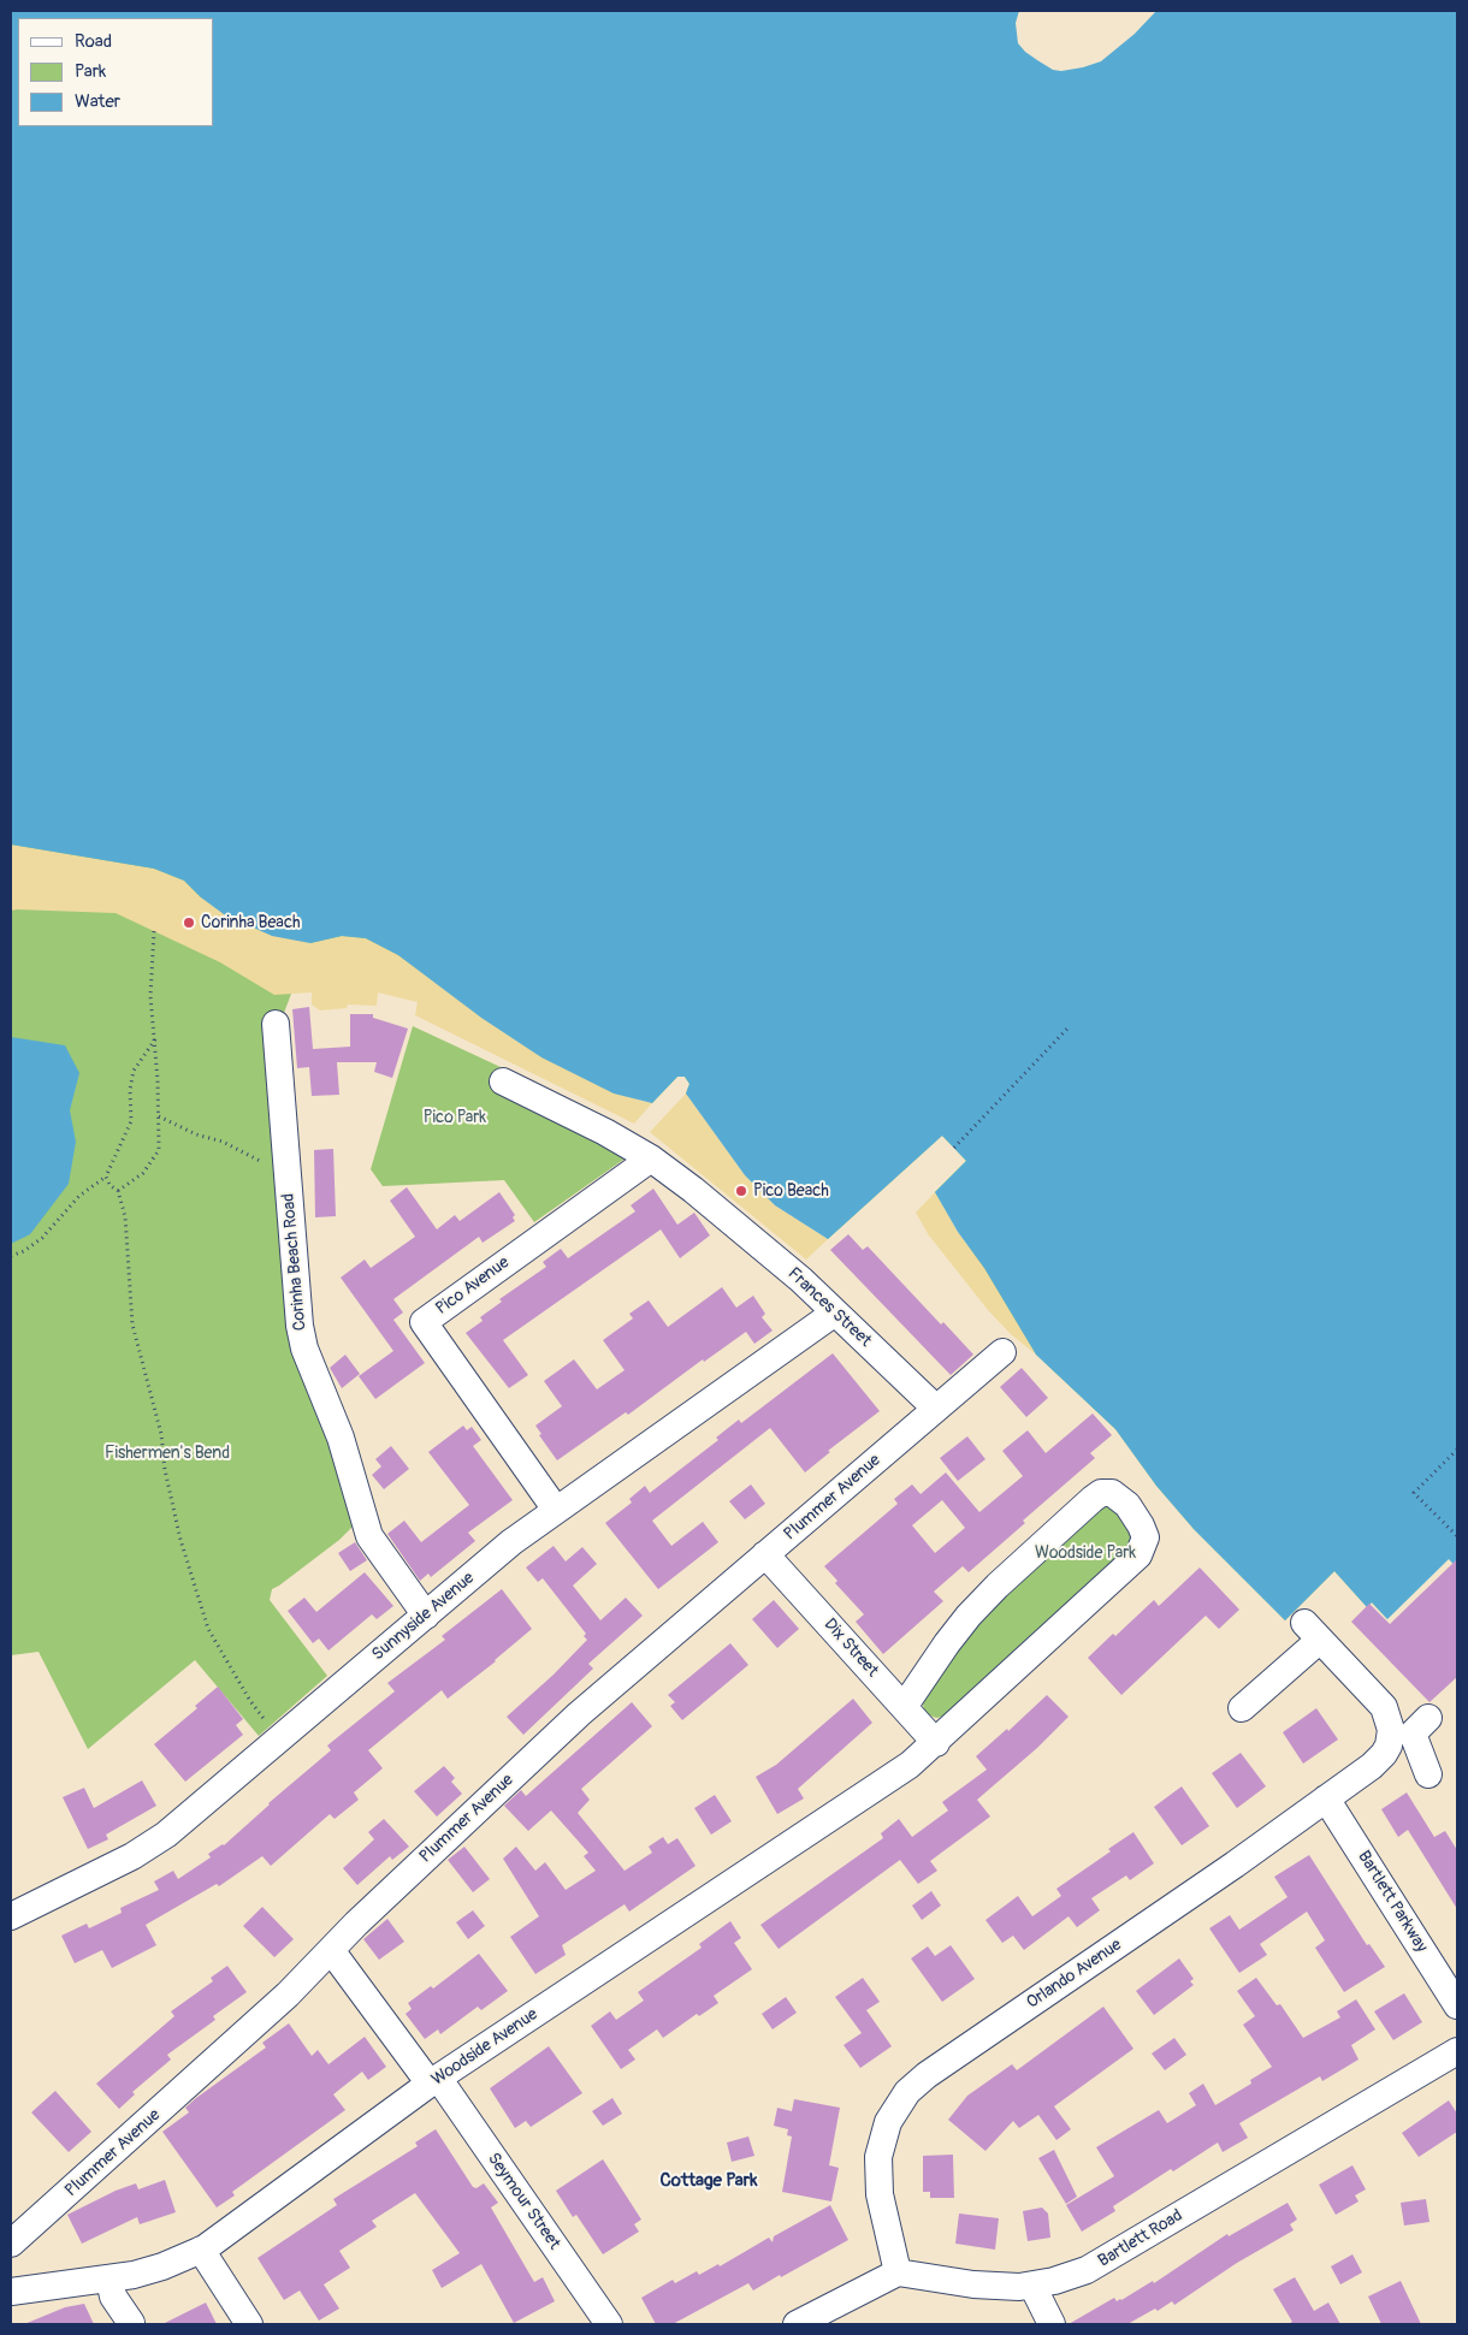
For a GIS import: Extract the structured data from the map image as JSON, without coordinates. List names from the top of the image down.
{
  "streets": {
    "street": [
      "Corinha Beach Road",
      "Pico Avenue",
      "Frances Street",
      "Plummer Avenue",
      "Sunnyside Avenue",
      "Dix Street",
      "Bartlett Parkway",
      "Orlando Avenue",
      "Woodside Avenue",
      "Seymour Street",
      "Bartlett Road"
    ]
  },
  "crossings": [
    ["Corinha Beach Road", "Sunnyside Avenue"],
    ["Pico Avenue", "Frances Street"],
    ["Pico Avenue", "Sunnyside Avenue"],
    ["Frances Street", "Plummer Avenue"],
    ["Frances Street", "Sunnyside Avenue"],
    ["Plummer Avenue", "Dix Street"],
    ["Plummer Avenue", "Seymour Street"],
    ["Dix Street", "Woodside Avenue"],
    ["Bartlett Parkway", "Orlando Avenue"],
    ["Orlando Avenue", "Bartlett Road"],
    ["Woodside Avenue", "Seymour Street"]
  ],
  "districts": ["Cottage Park"],
  "parks": ["Pico Park", "Fishermen's Bend", "Woodside Park"],
  "places": ["Corinha Beach", "Pico Beach"],
  "legend": ["Road", "Park", "Water"]
}
